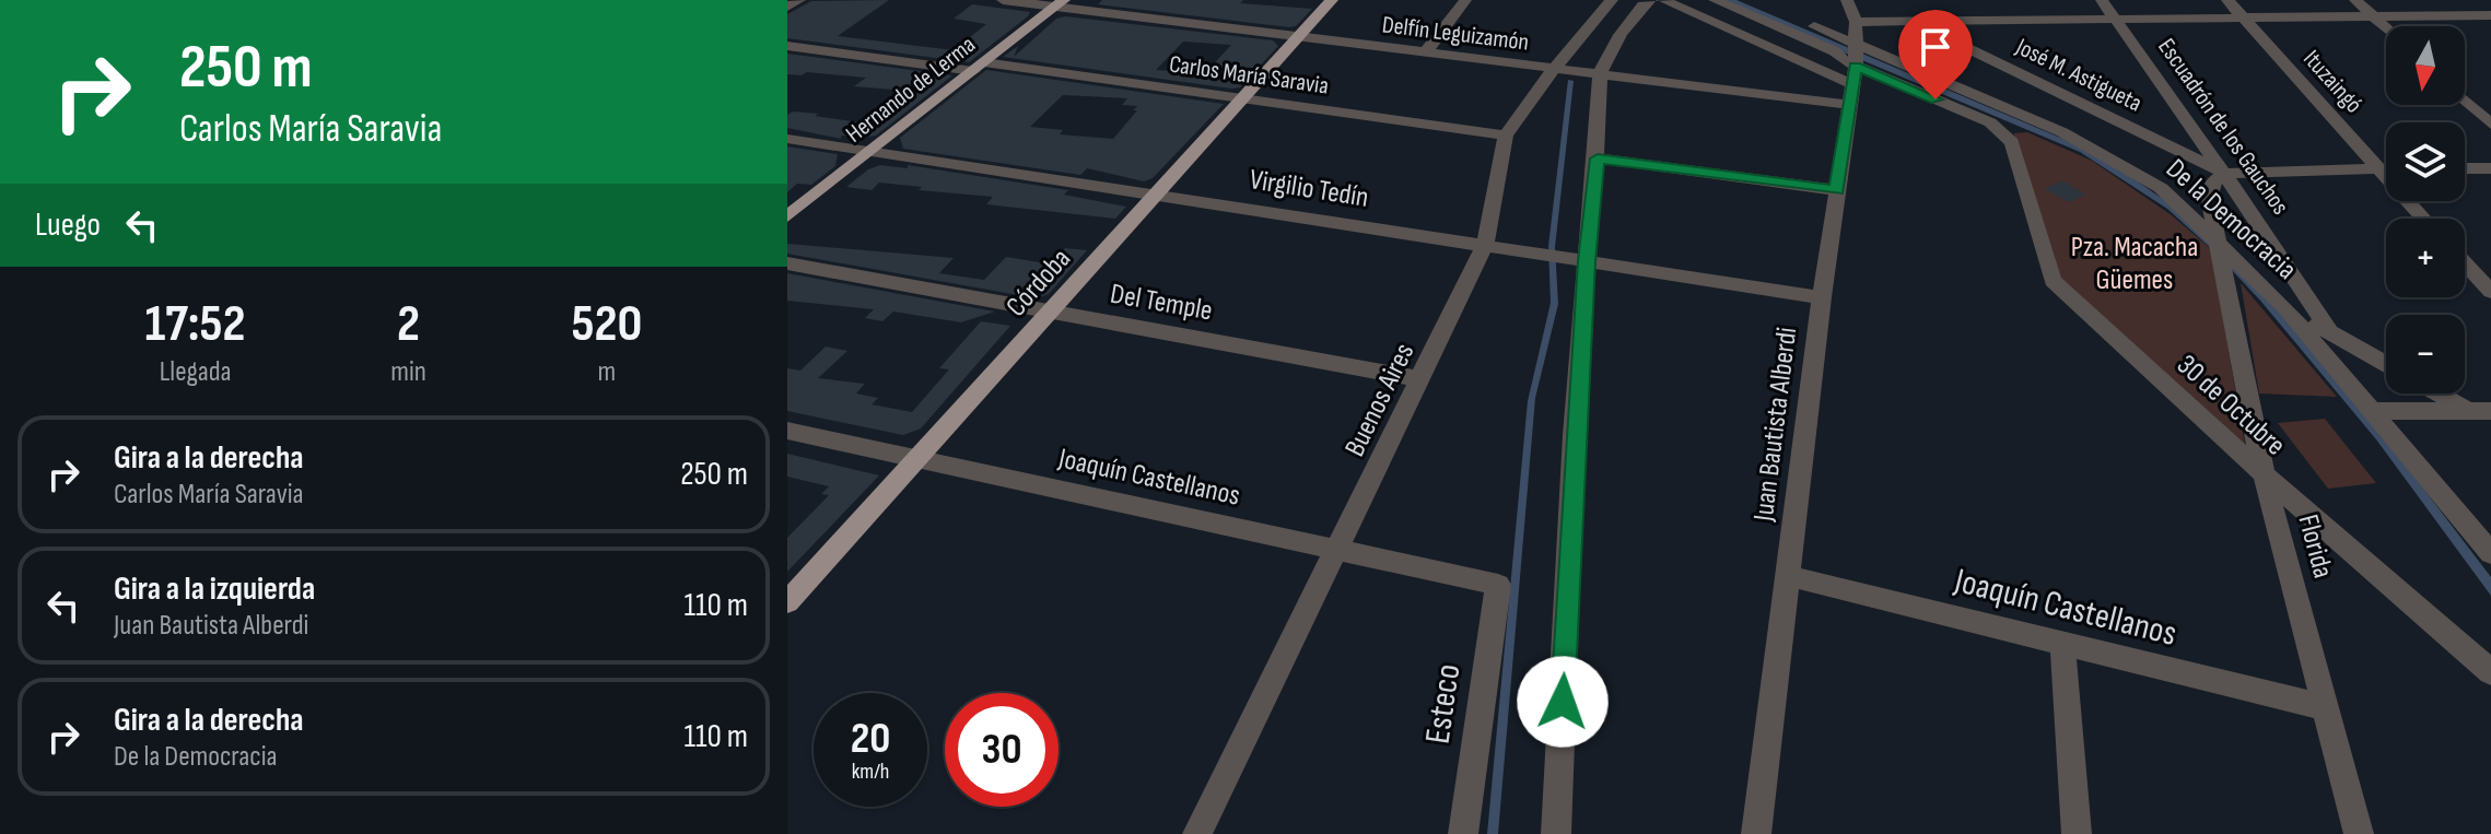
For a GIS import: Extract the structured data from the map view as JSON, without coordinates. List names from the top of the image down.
{
  "streets": {
    "main road": ["Hernando de Lerma", "Córdoba"],
    "street": [
      "Delfín Leguizamón",
      "Carlos María Saravia",
      "José M. Astigueta",
      "Ituzaingó",
      "Escuadrón de los Gauchos",
      "Virgilio Tedín",
      "De la Democracia",
      "Del Temple",
      "Buenos Aires",
      "30 de Octubre",
      "Juan Bautista Alberdi",
      "Joaquín Castellanos",
      "Florida",
      "Esteco"
    ]
  },
  "crossings": [
    ["Delfín Leguizamón", "Hernando de Lerma"],
    ["Delfín Leguizamón", "De la Democracia"],
    ["Delfín Leguizamón", "Córdoba"],
    ["Delfín Leguizamón", "Buenos Aires"],
    ["Delfín Leguizamón", "Juan Bautista Alberdi"],
    ["Carlos María Saravia", "Hernando de Lerma"],
    ["Carlos María Saravia", "Córdoba"],
    ["Carlos María Saravia", "Buenos Aires"],
    ["José M. Astigueta", "Escuadrón de los Gauchos"],
    ["Hernando de Lerma", "Virgilio Tedín"],
    ["Escuadrón de los Gauchos", "De la Democracia"],
    ["Virgilio Tedín", "Córdoba"],
    ["Virgilio Tedín", "Buenos Aires"],
    ["Virgilio Tedín", "Juan Bautista Alberdi"],
    ["De la Democracia", "30 de Octubre"],
    ["De la Democracia", "Juan Bautista Alberdi"],
    ["De la Democracia", "Florida"],
    ["Córdoba", "Del Temple"],
    ["Córdoba", "Joaquín Castellanos"],
    ["Del Temple", "Buenos Aires"],
    ["Buenos Aires", "Joaquín Castellanos"],
    ["30 de Octubre", "Florida"],
    ["Juan Bautista Alberdi", "Joaquín Castellanos"],
    ["Joaquín Castellanos", "Florida"],
    ["Joaquín Castellanos", "Esteco"]
  ],
  "parks": ["Pza. Macacha Güemes"],
  "north": "bottom",
  "page": {
    "turn": ["250 m", "Carlos María Saravia"],
    "map_buttons": ["+", "−"],
    "then": "Luego",
    "eta": [
      "17:52",
      "Llegada",
      "2",
      "min",
      "520",
      "m"
    ],
    "list": [
      {
        "name": "Gira a la derecha",
        "note": "Carlos María Saravia",
        "value": "250 m"
      },
      {
        "name": "Gira a la izquierda",
        "note": "Juan Bautista Alberdi",
        "value": "110 m"
      },
      {
        "name": "Gira a la derecha",
        "note": "De la Democracia",
        "value": "110 m"
      }
    ],
    "speed": "20 km/h",
    "limit": "30"
  }
}
